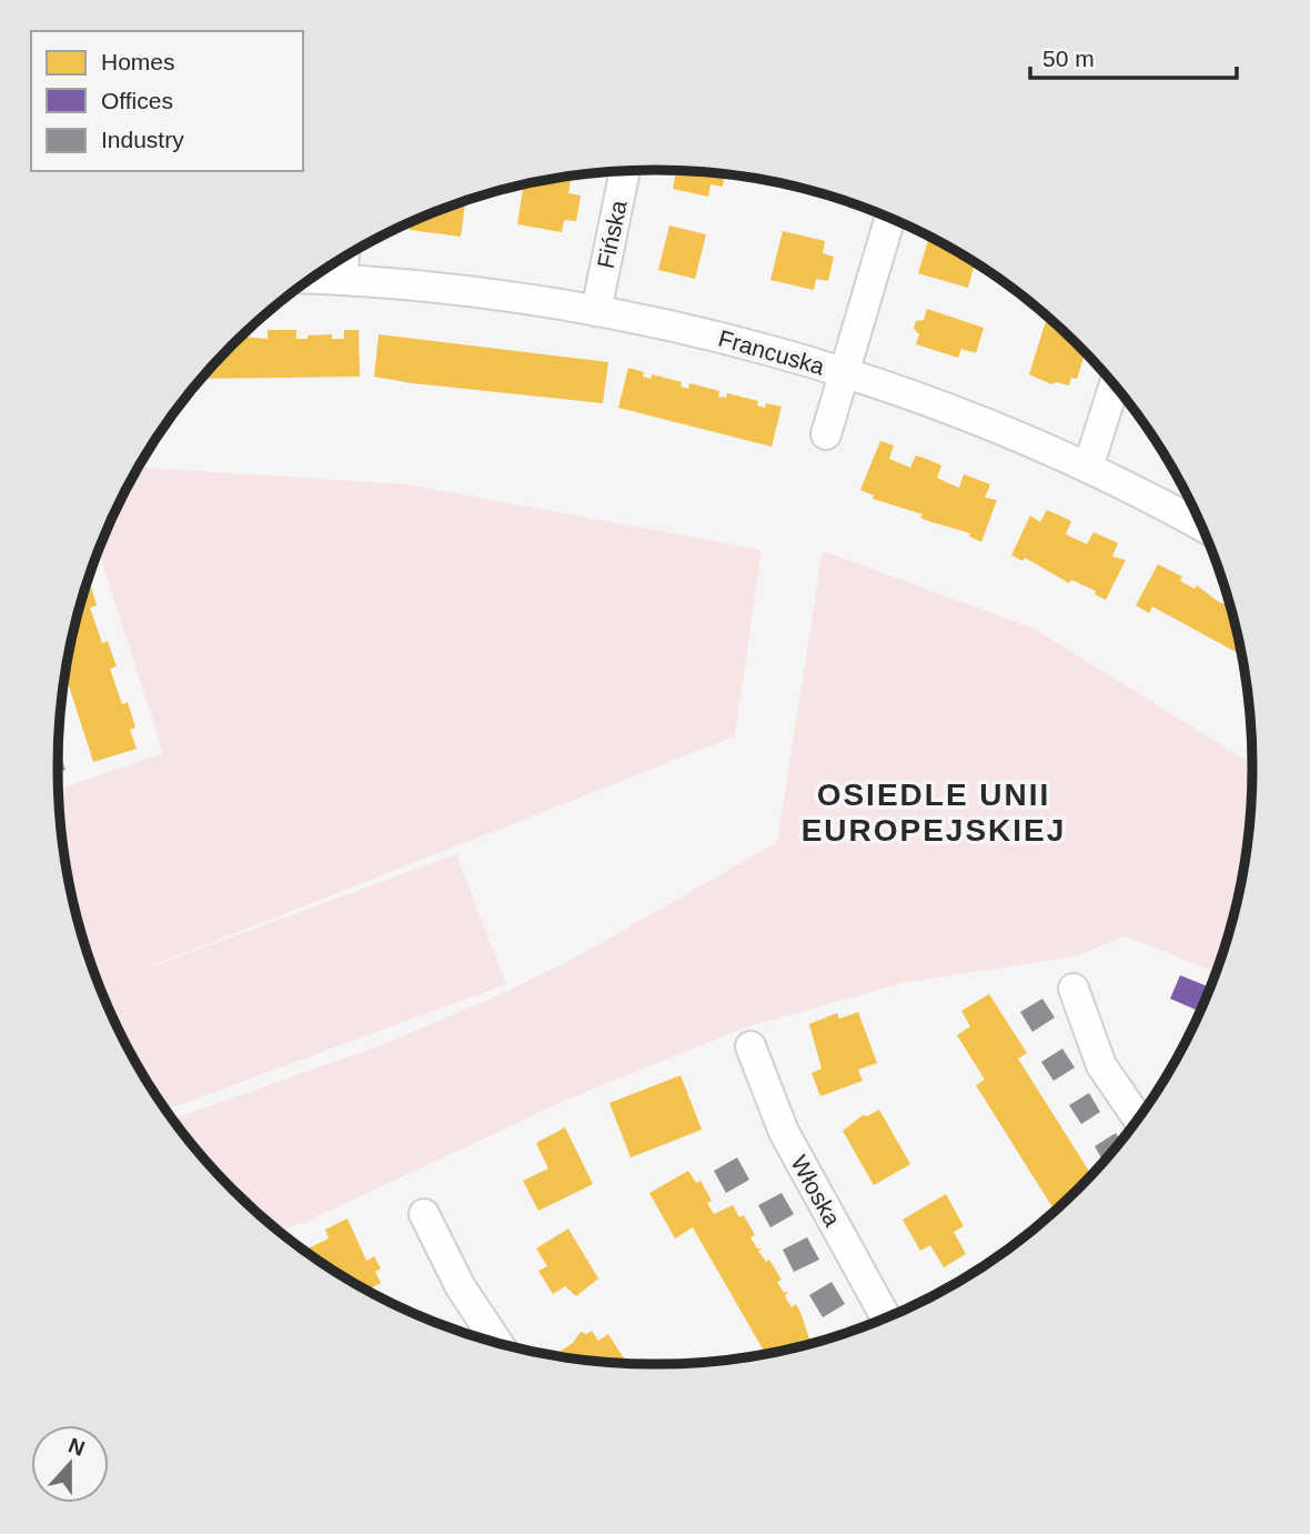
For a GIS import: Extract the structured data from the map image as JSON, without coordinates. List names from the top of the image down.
{
  "streets": {
    "street": ["Fińska", "Francuska", "Włoska"]
  },
  "crossings": [
    ["Fińska", "Francuska"]
  ],
  "districts": ["OSIEDLE UNII EUROPEJSKIEJ"],
  "legend": ["Homes", "Offices", "Industry"],
  "scale_bar": "50 m",
  "north": "top"
}
